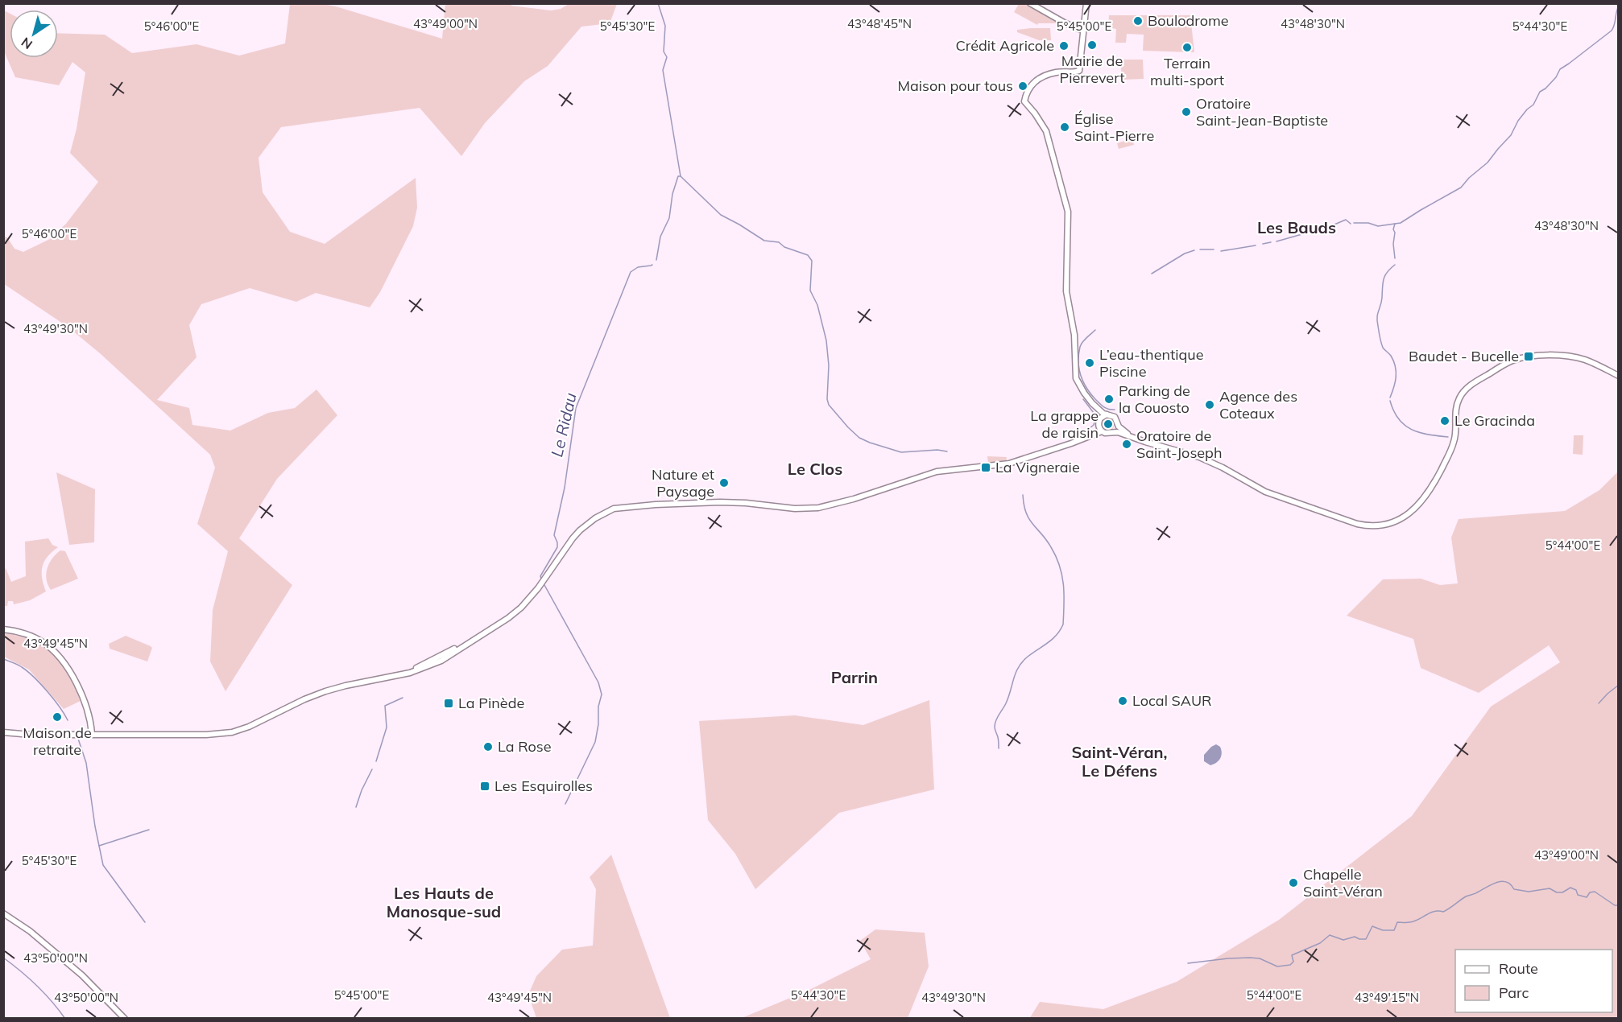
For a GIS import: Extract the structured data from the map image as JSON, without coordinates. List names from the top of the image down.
{
  "districts": [
    "Les Bauds",
    "Le Clos",
    "Parrin",
    "Saint-Véran, Le Défens",
    "Les Hauts de Manosque-sud"
  ],
  "water": ["Le Ridau"],
  "places": {
    "other": [
      "Boulodrome",
      "Mairie de Pierrevert",
      "Crédit Agricole",
      "Terrain multi-sport",
      "Maison pour tous",
      "Oratoire Saint-Jean-Baptiste",
      "Église Saint-Pierre",
      "L’eau-thentique Piscine",
      "Parking de la Couosto",
      "Agence des Coteaux",
      "Le Gracinda",
      "La grappe de raisin",
      "Oratoire de Saint-Joseph",
      "Nature et Paysage",
      "Local SAUR",
      "Maison de retraite",
      "La Rose",
      "Chapelle Saint-Véran"
    ],
    "transit": [
      "Baudet - Bucelle",
      "La Vigneraie",
      "La Pinède",
      "Les Esquirolles"
    ]
  },
  "legend": ["Route", "Parc"],
  "north": "bottom left",
  "coordinates": [
    "43°49'00\"N",
    "43°48'45\"N",
    "43°48'30\"N",
    "5°45'00\"E",
    "5°44'30\"E",
    "5°46'00\"E",
    "5°45'30\"E",
    "43°49'30\"N",
    "5°44'00\"E",
    "43°49'45\"N",
    "43°50'00\"N",
    "43°49'15\"N"
  ]
}
